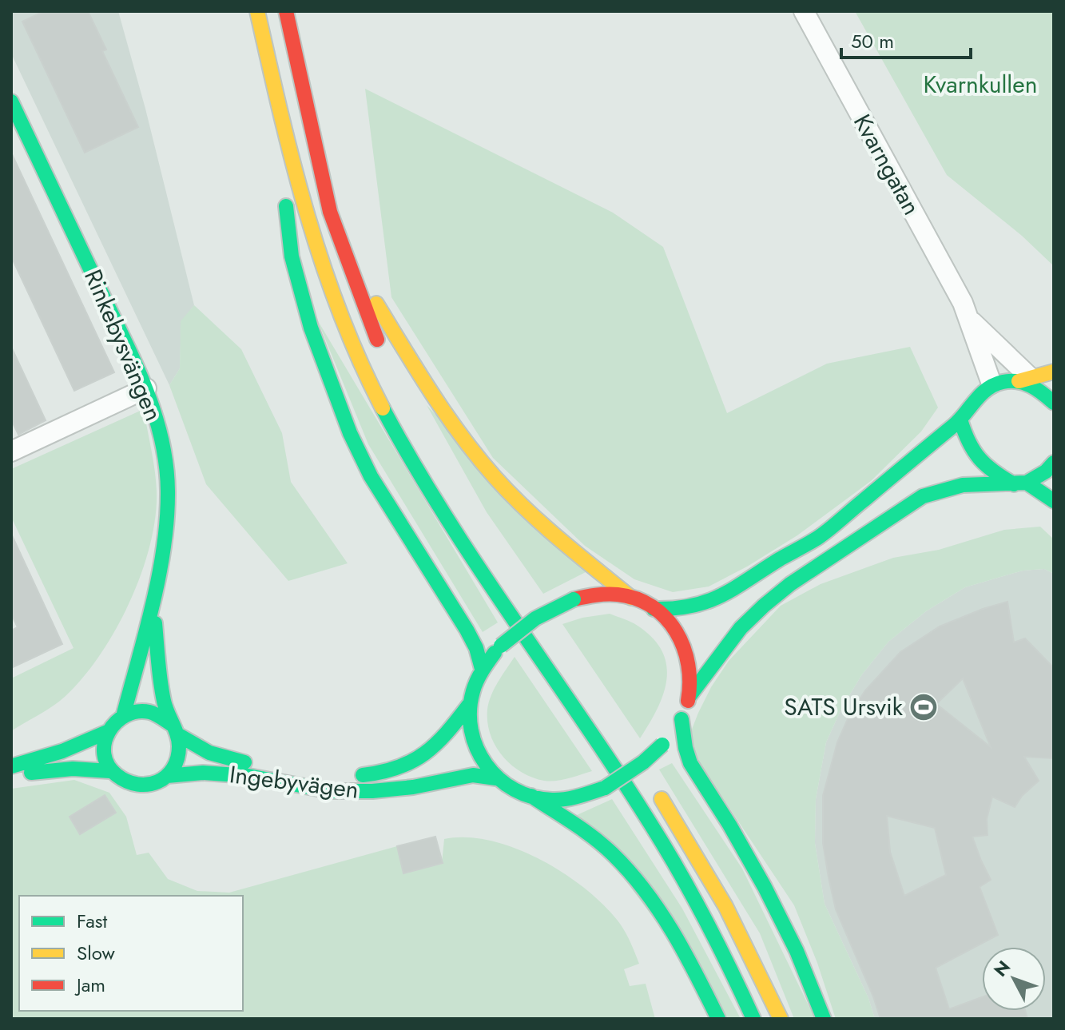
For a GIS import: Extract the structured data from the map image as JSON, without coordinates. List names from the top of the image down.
{
  "streets": {
    "main road": ["Rinkebysvängen", "Ingebyvägen"],
    "street": ["Kvarngatan"]
  },
  "crossings": [
    ["Rinkebysvängen", "Ingebyvägen"]
  ],
  "parks": ["Kvarnkullen"],
  "places": {
    "sports": ["SATS Ursvik"]
  },
  "legend": ["Fast", "Slow", "Jam"],
  "scale_bar": "50 m",
  "north": "top left"
}
